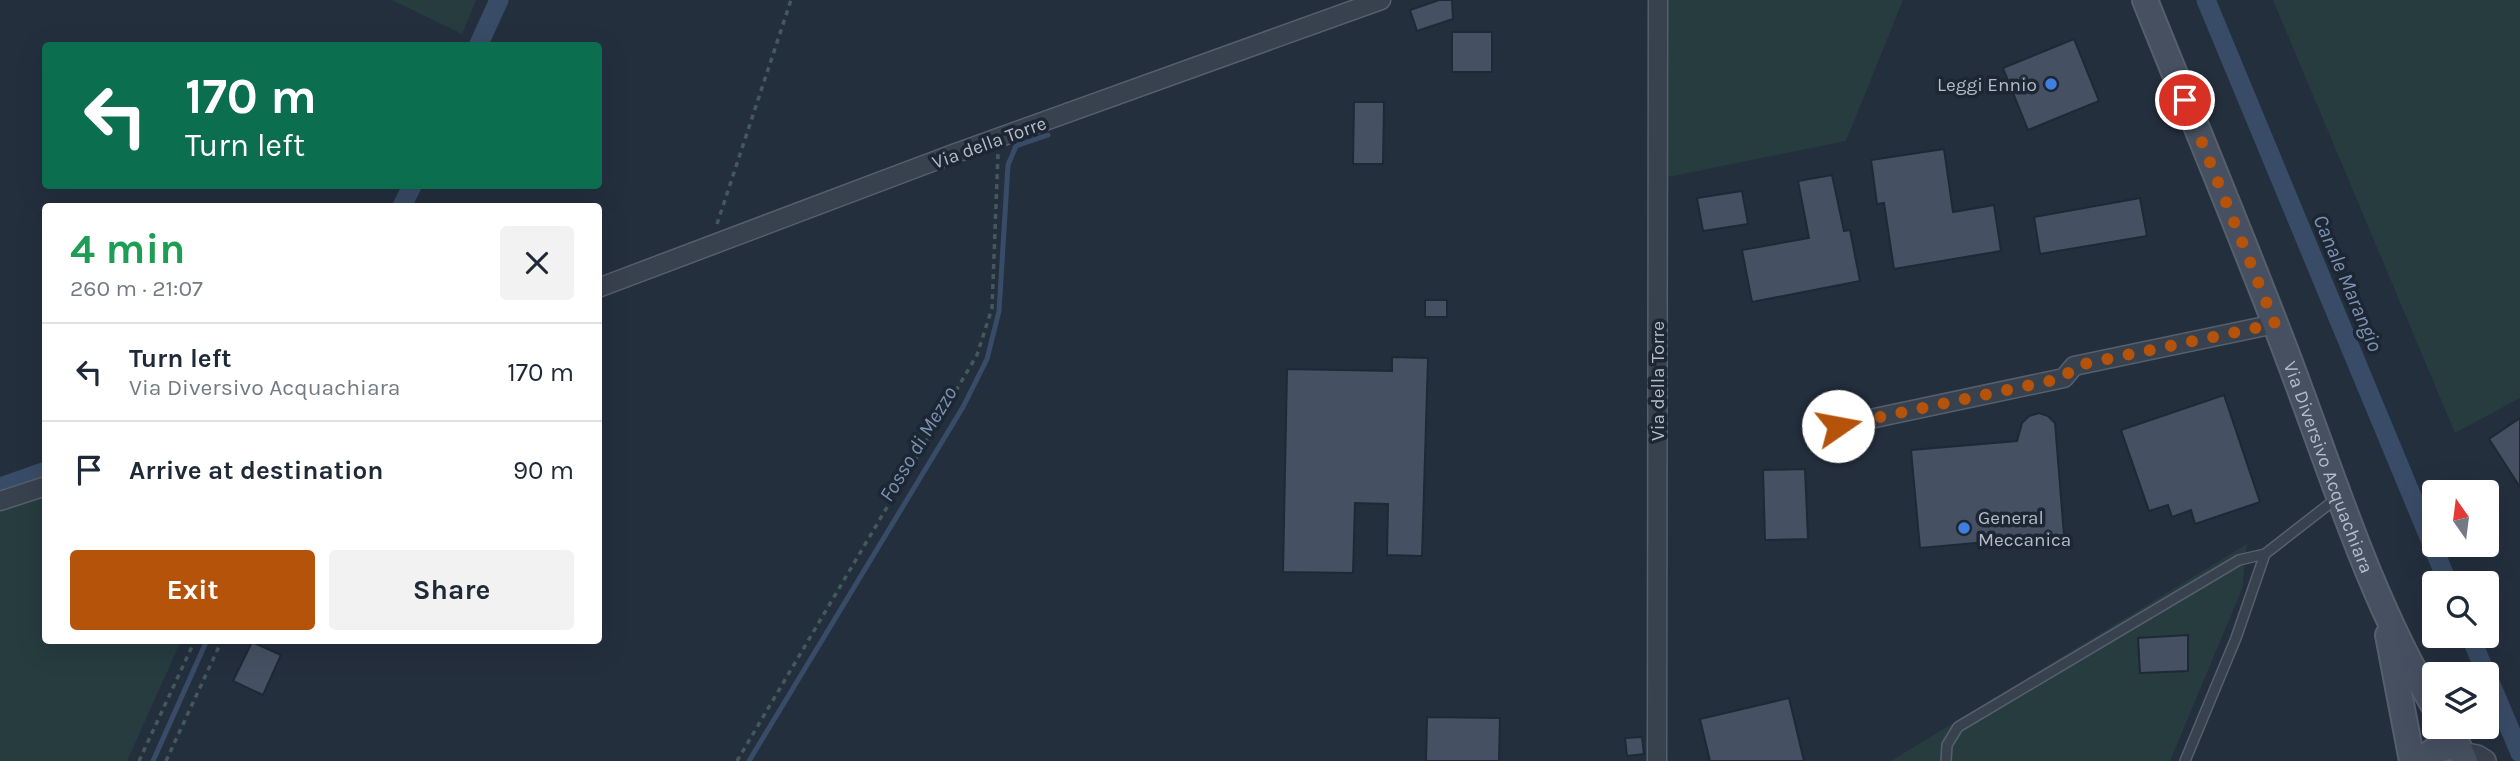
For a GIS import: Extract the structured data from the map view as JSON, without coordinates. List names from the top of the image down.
{
  "streets": {
    "main road": ["Via Diversivo Acquachiara"],
    "street": ["Via della Torre"]
  },
  "water": ["Canale Marangio", "Fosso di Mezzo"],
  "places": ["Leggi Ennio", "General Meccanica"],
  "north": "top",
  "page": {
    "turn": ["170 m", "Turn left"],
    "heading": ["4 min", "260 m · 21:07"],
    "list": [
      {
        "name": "Turn left",
        "note": "Via Diversivo Acquachiara",
        "value": "170 m"
      },
      {
        "name": "Arrive at destination",
        "value": "90 m"
      }
    ],
    "buttons": ["Exit", "Share"]
  }
}
